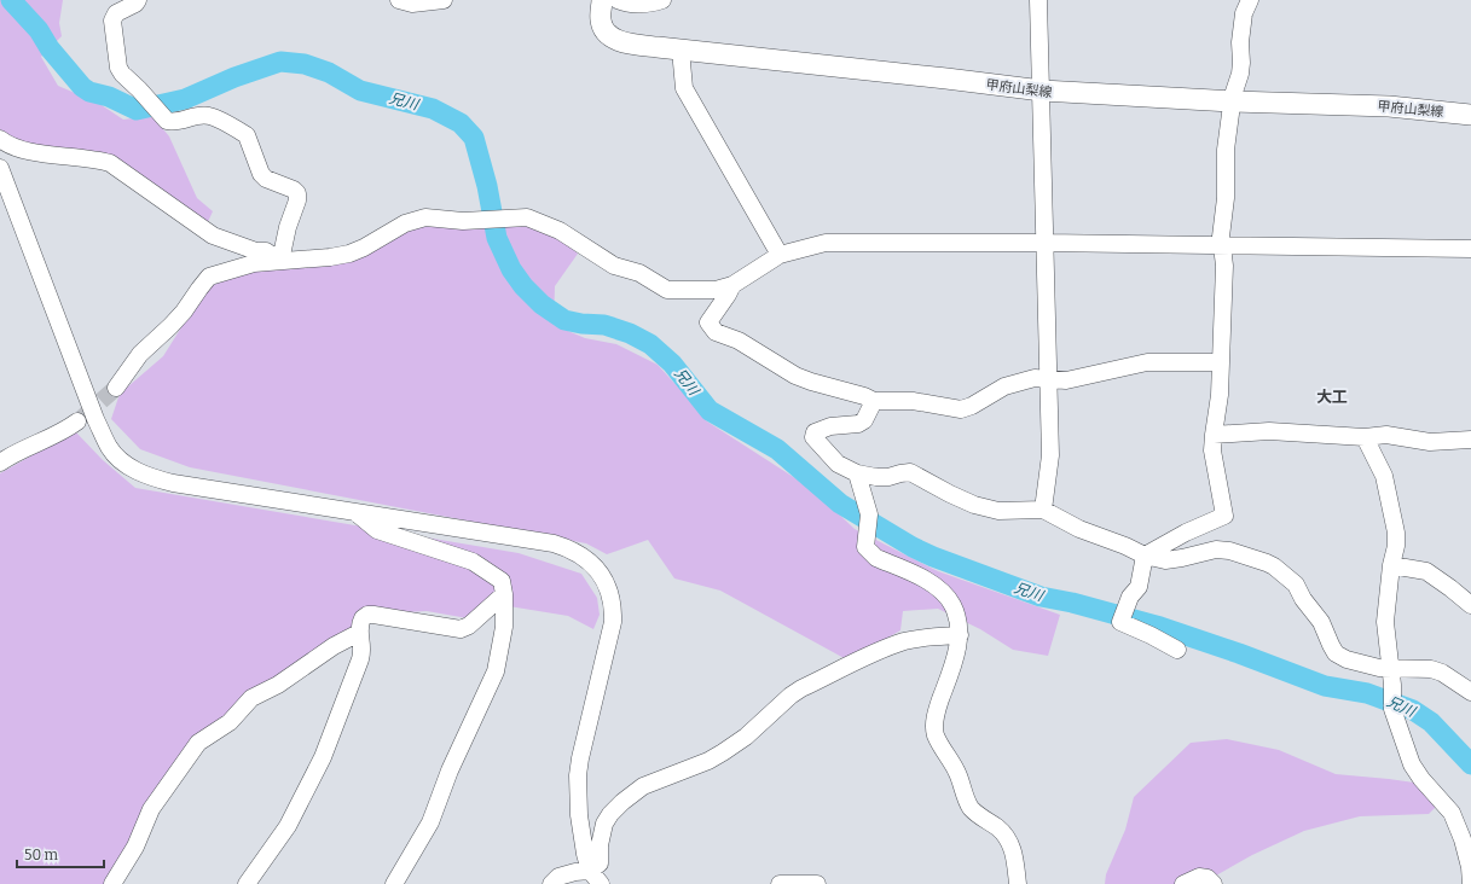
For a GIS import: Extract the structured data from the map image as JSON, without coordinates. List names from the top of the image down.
{
  "streets": {
    "main road": ["甲府山梨線"]
  },
  "districts": ["大工"],
  "water": ["兄川"],
  "scale_bar": "50 m"
}
